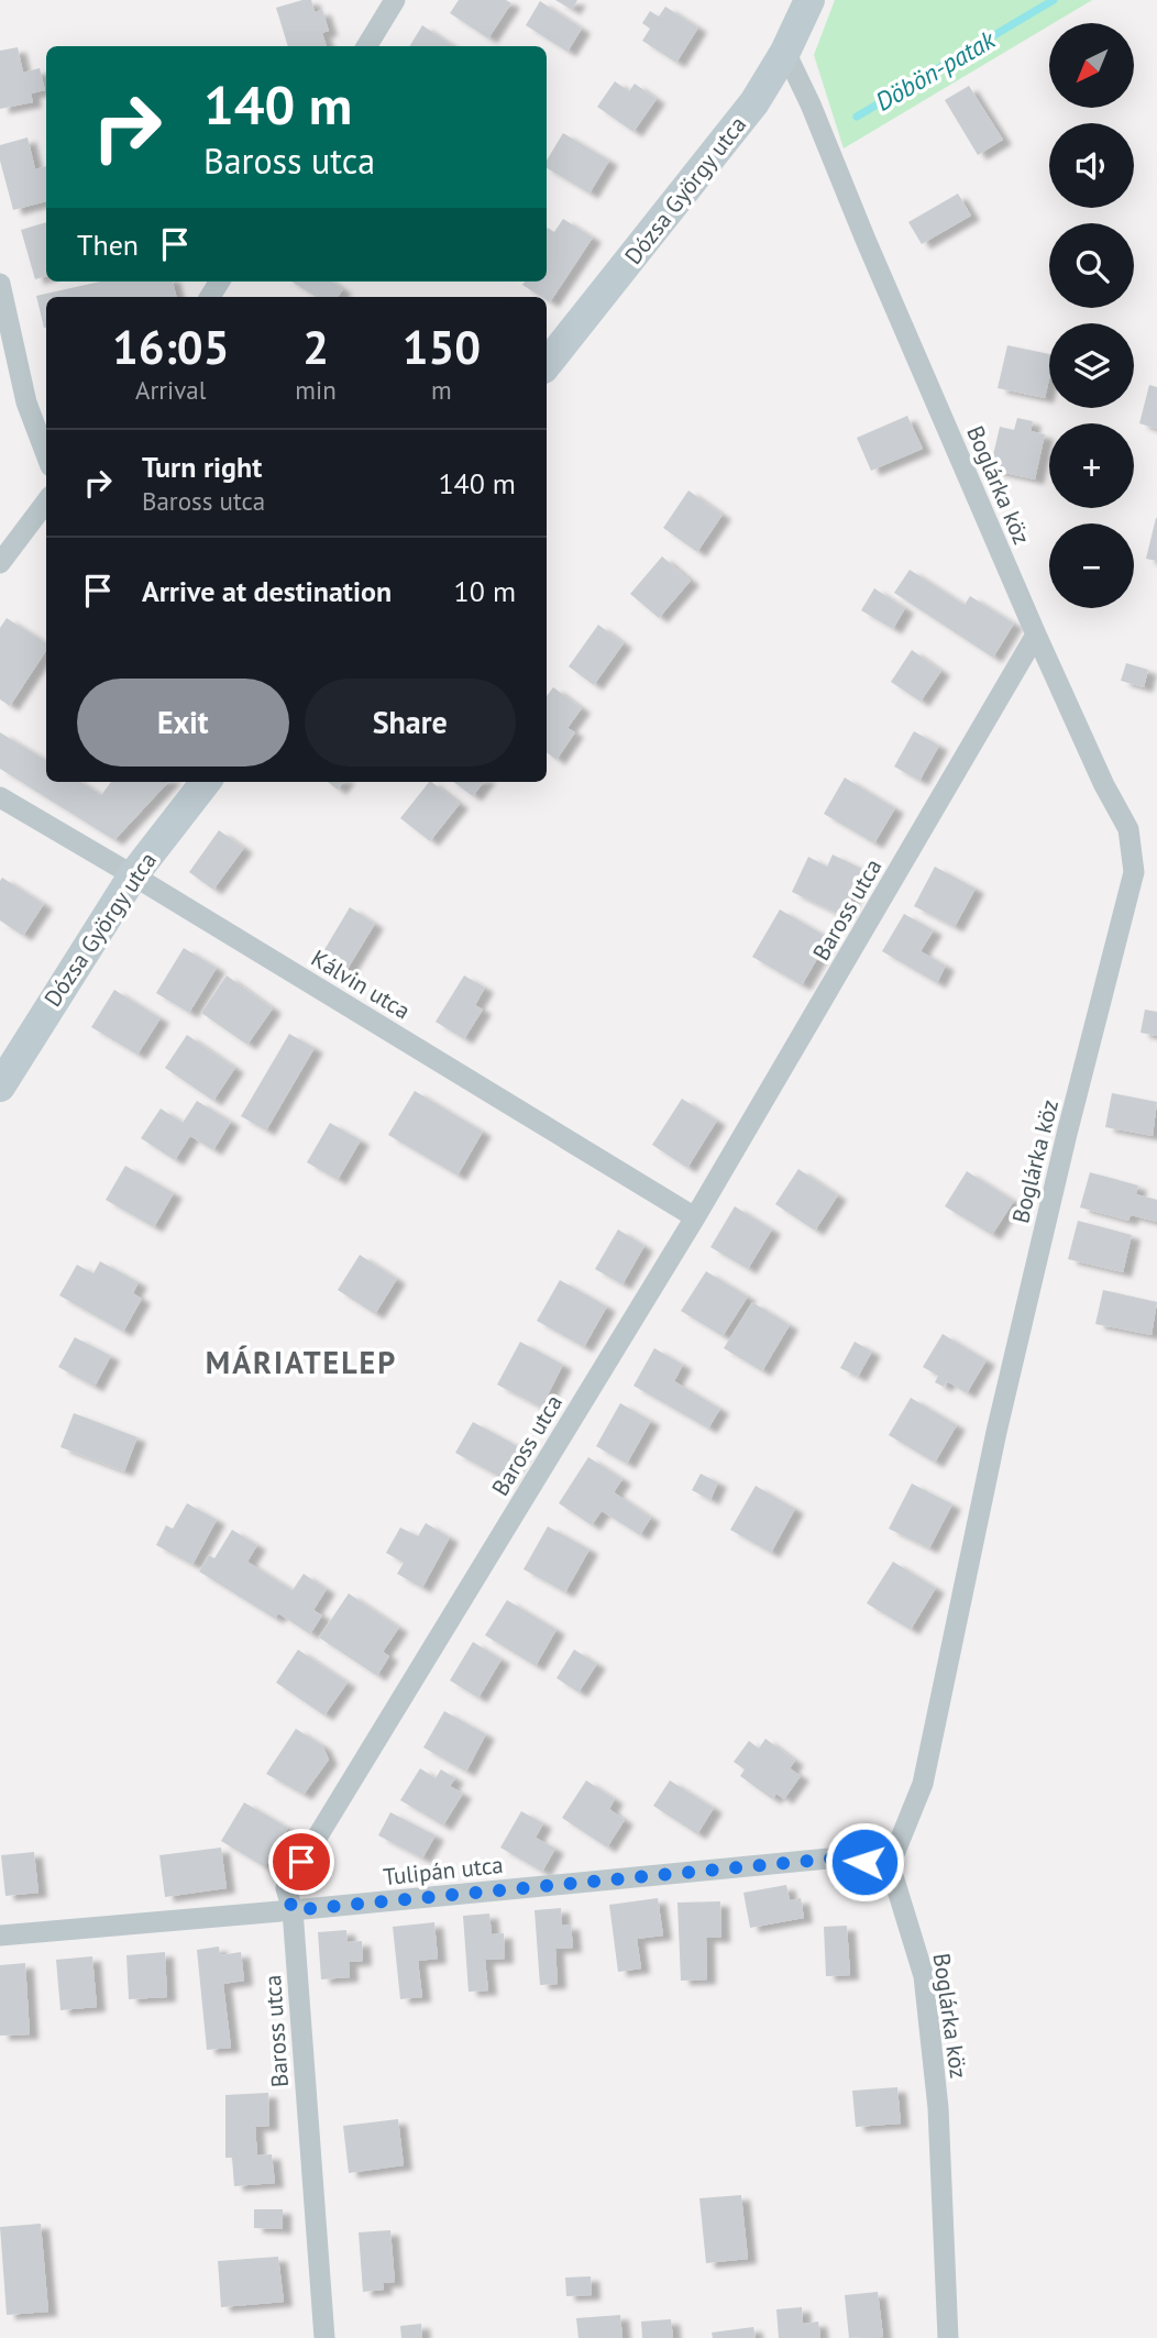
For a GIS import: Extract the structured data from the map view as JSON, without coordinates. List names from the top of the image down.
{
  "streets": {
    "main road": ["Dózsa György utca"],
    "street": [
      "Boglárka köz",
      "Baross utca",
      "Kálvin utca",
      "Tulipán utca"
    ]
  },
  "crossings": [
    ["Dózsa György utca", "Boglárka köz"],
    ["Dózsa György utca", "Kálvin utca"],
    ["Boglárka köz", "Baross utca"],
    ["Boglárka köz", "Tulipán utca"],
    ["Baross utca", "Kálvin utca"],
    ["Baross utca", "Tulipán utca"]
  ],
  "districts": ["MÁRIATELEP"],
  "water": ["Döbön-patak"],
  "north": "bottom left",
  "page": {
    "map_buttons": ["+", "−"],
    "turn": ["140 m", "Baross utca"],
    "then": "Then",
    "eta": [
      "16:05",
      "Arrival",
      "2",
      "min",
      "150",
      "m"
    ],
    "list": [
      {
        "name": "Turn right",
        "note": "Baross utca",
        "value": "140 m"
      },
      {
        "name": "Arrive at destination",
        "value": "10 m"
      }
    ],
    "buttons": ["Exit", "Share"]
  }
}
